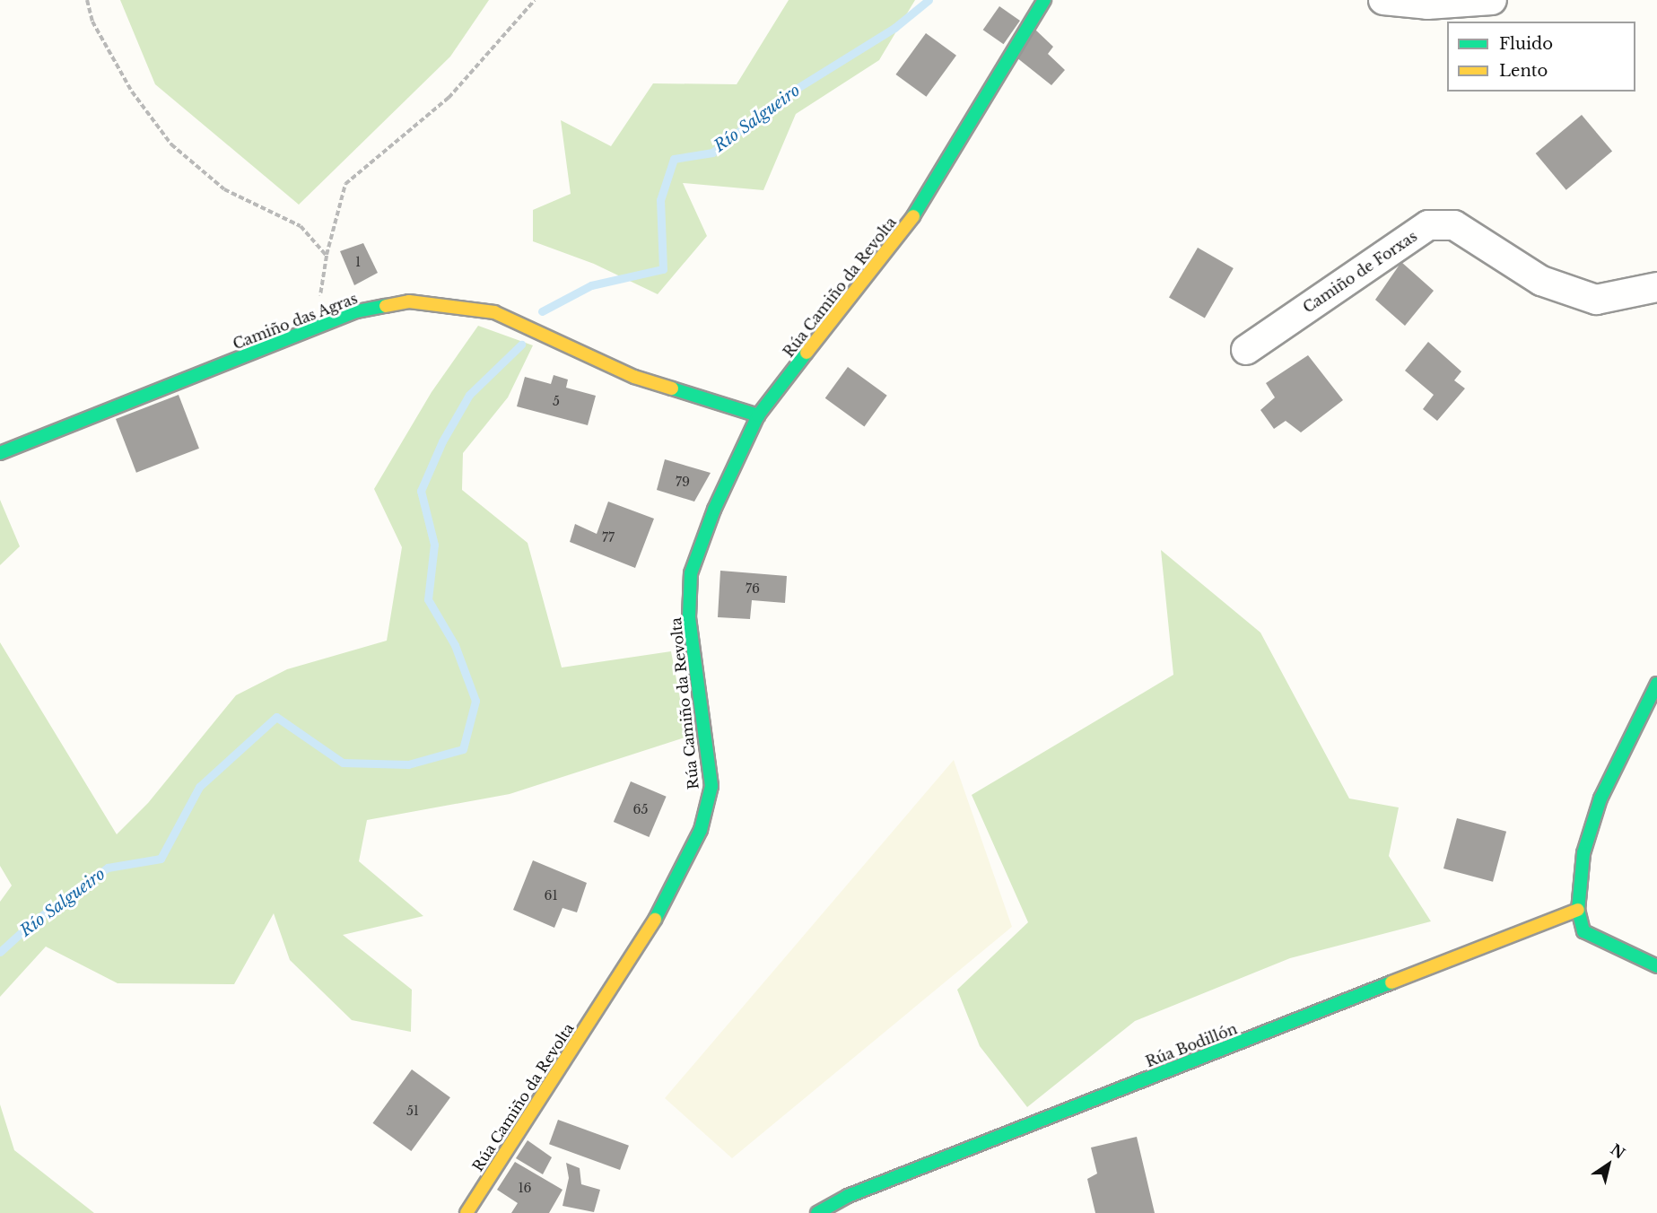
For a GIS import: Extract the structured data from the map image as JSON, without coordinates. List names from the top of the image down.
{
  "streets": {
    "street": [
      "Camiño de Forxas",
      "Rúa Camiño da Revolta",
      "Camiño das Agras",
      "Rúa Bodillón"
    ]
  },
  "crossings": [
    ["Rúa Camiño da Revolta", "Camiño das Agras"]
  ],
  "water": ["Río Salgueiro"],
  "house_numbers": [
    "1",
    "5",
    "79",
    "77",
    "76",
    "65",
    "61",
    "51",
    "16"
  ],
  "legend": ["Fluido", "Lento"],
  "north": "top right"
}
